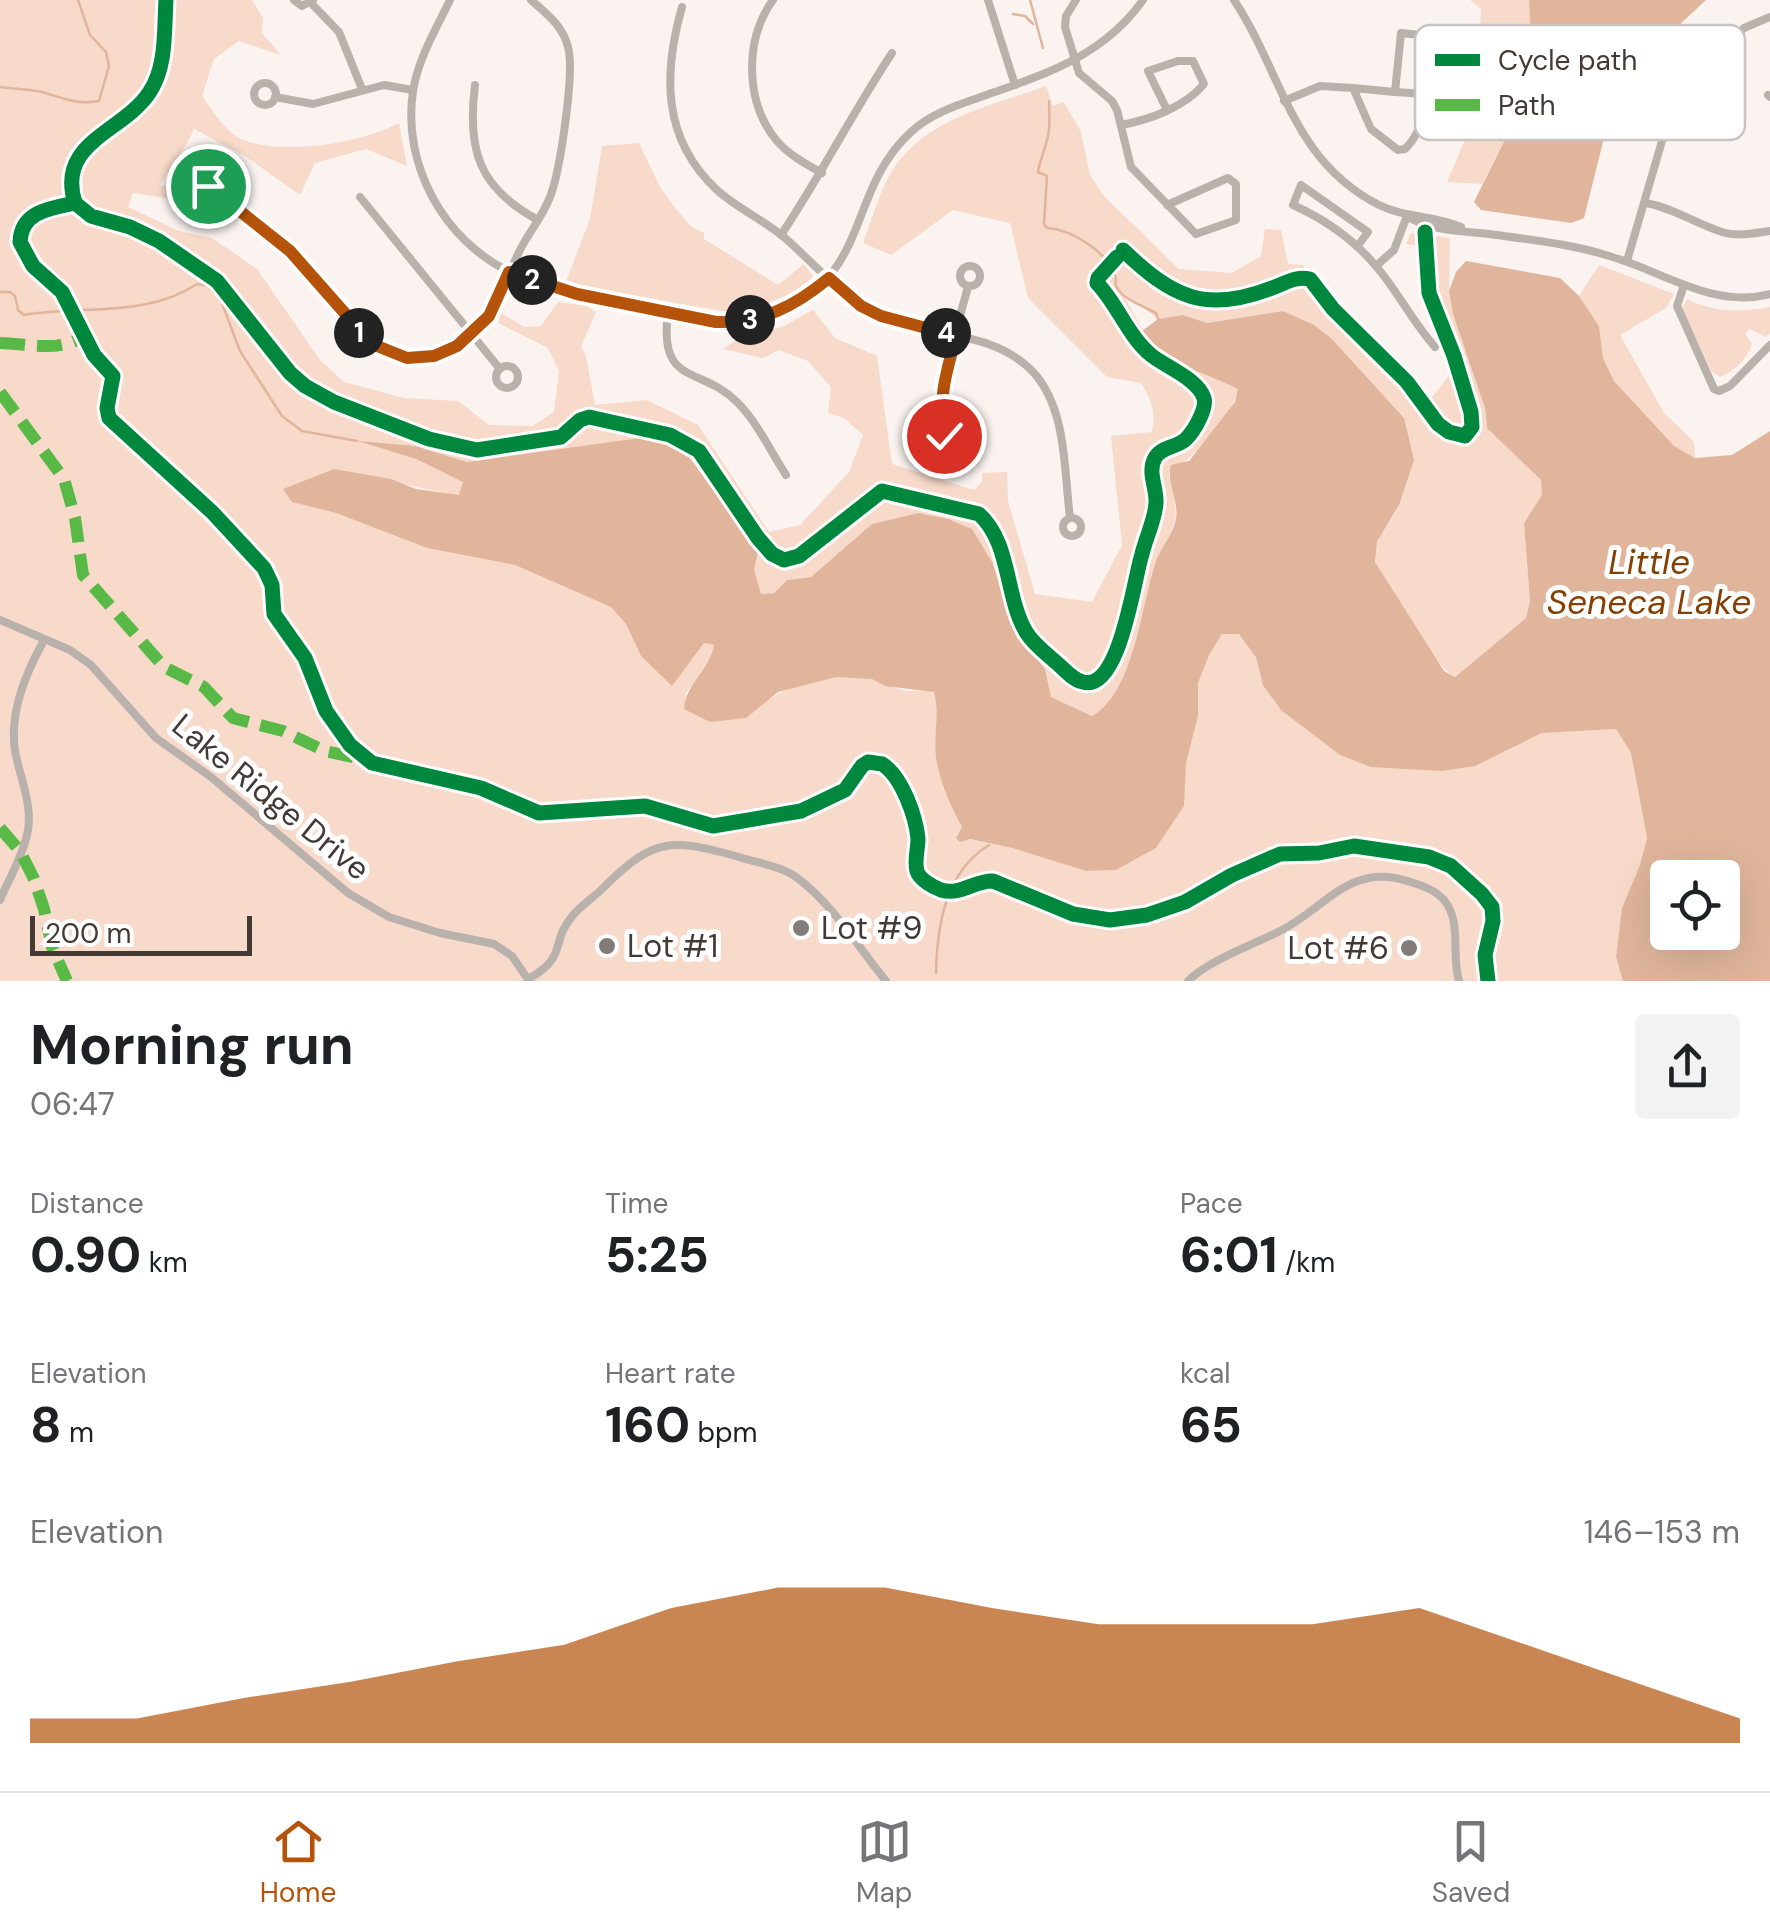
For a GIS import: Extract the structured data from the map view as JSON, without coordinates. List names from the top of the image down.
{
  "streets": {
    "street": ["Lake Ridge Drive"]
  },
  "water": ["Little Seneca Lake"],
  "places": ["Lot #9", "Lot #1", "Lot #6"],
  "legend": ["Cycle path", "Path"],
  "scale_bar": "200 m",
  "page": {
    "pins": [
      "2",
      "3",
      "1",
      "4"
    ],
    "scale": "200 m",
    "heading": ["Morning run", "06:47"],
    "stats": [
      ["Distance", "0.90 km"],
      ["Time", "5:25"],
      ["Pace", "6:01 /km"],
      ["Elevation", "8 m"],
      ["Heart rate", "160 bpm"],
      ["kcal", "65"]
    ],
    "chart": ["Elevation", "146–153 m"],
    "tabs": ["Home", "Map", "Saved"]
  }
}
